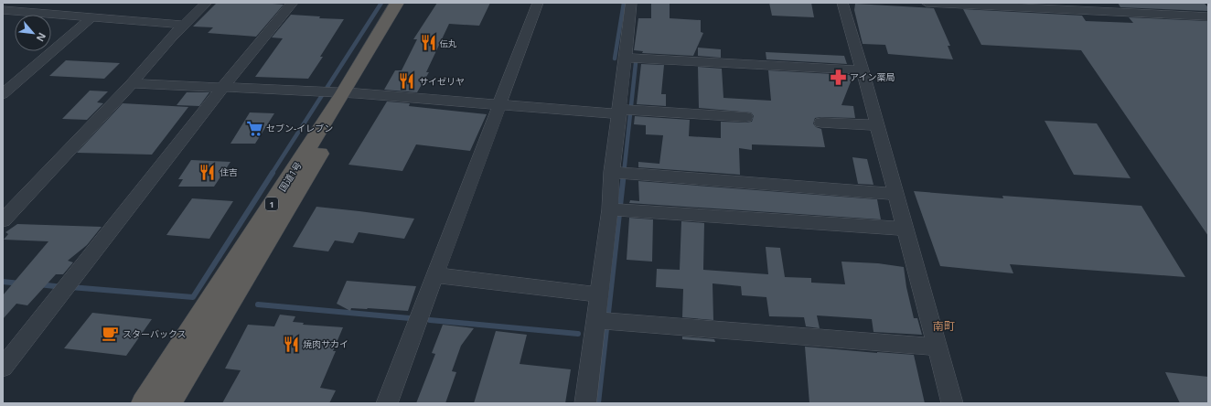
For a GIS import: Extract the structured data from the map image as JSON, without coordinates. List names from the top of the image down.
{
  "streets": {
    "highway": ["国道1号", "1"]
  },
  "districts": ["南町"],
  "places": {
    "restaurant": [
      "伝丸",
      "サイゼリヤ",
      "住吉",
      "焼肉サカイ"
    ],
    "pharmacy": ["アイン薬局"],
    "supermarket": ["セブン-イレブン"],
    "cafe": ["スターバックス"]
  },
  "north": "bottom right"
}
